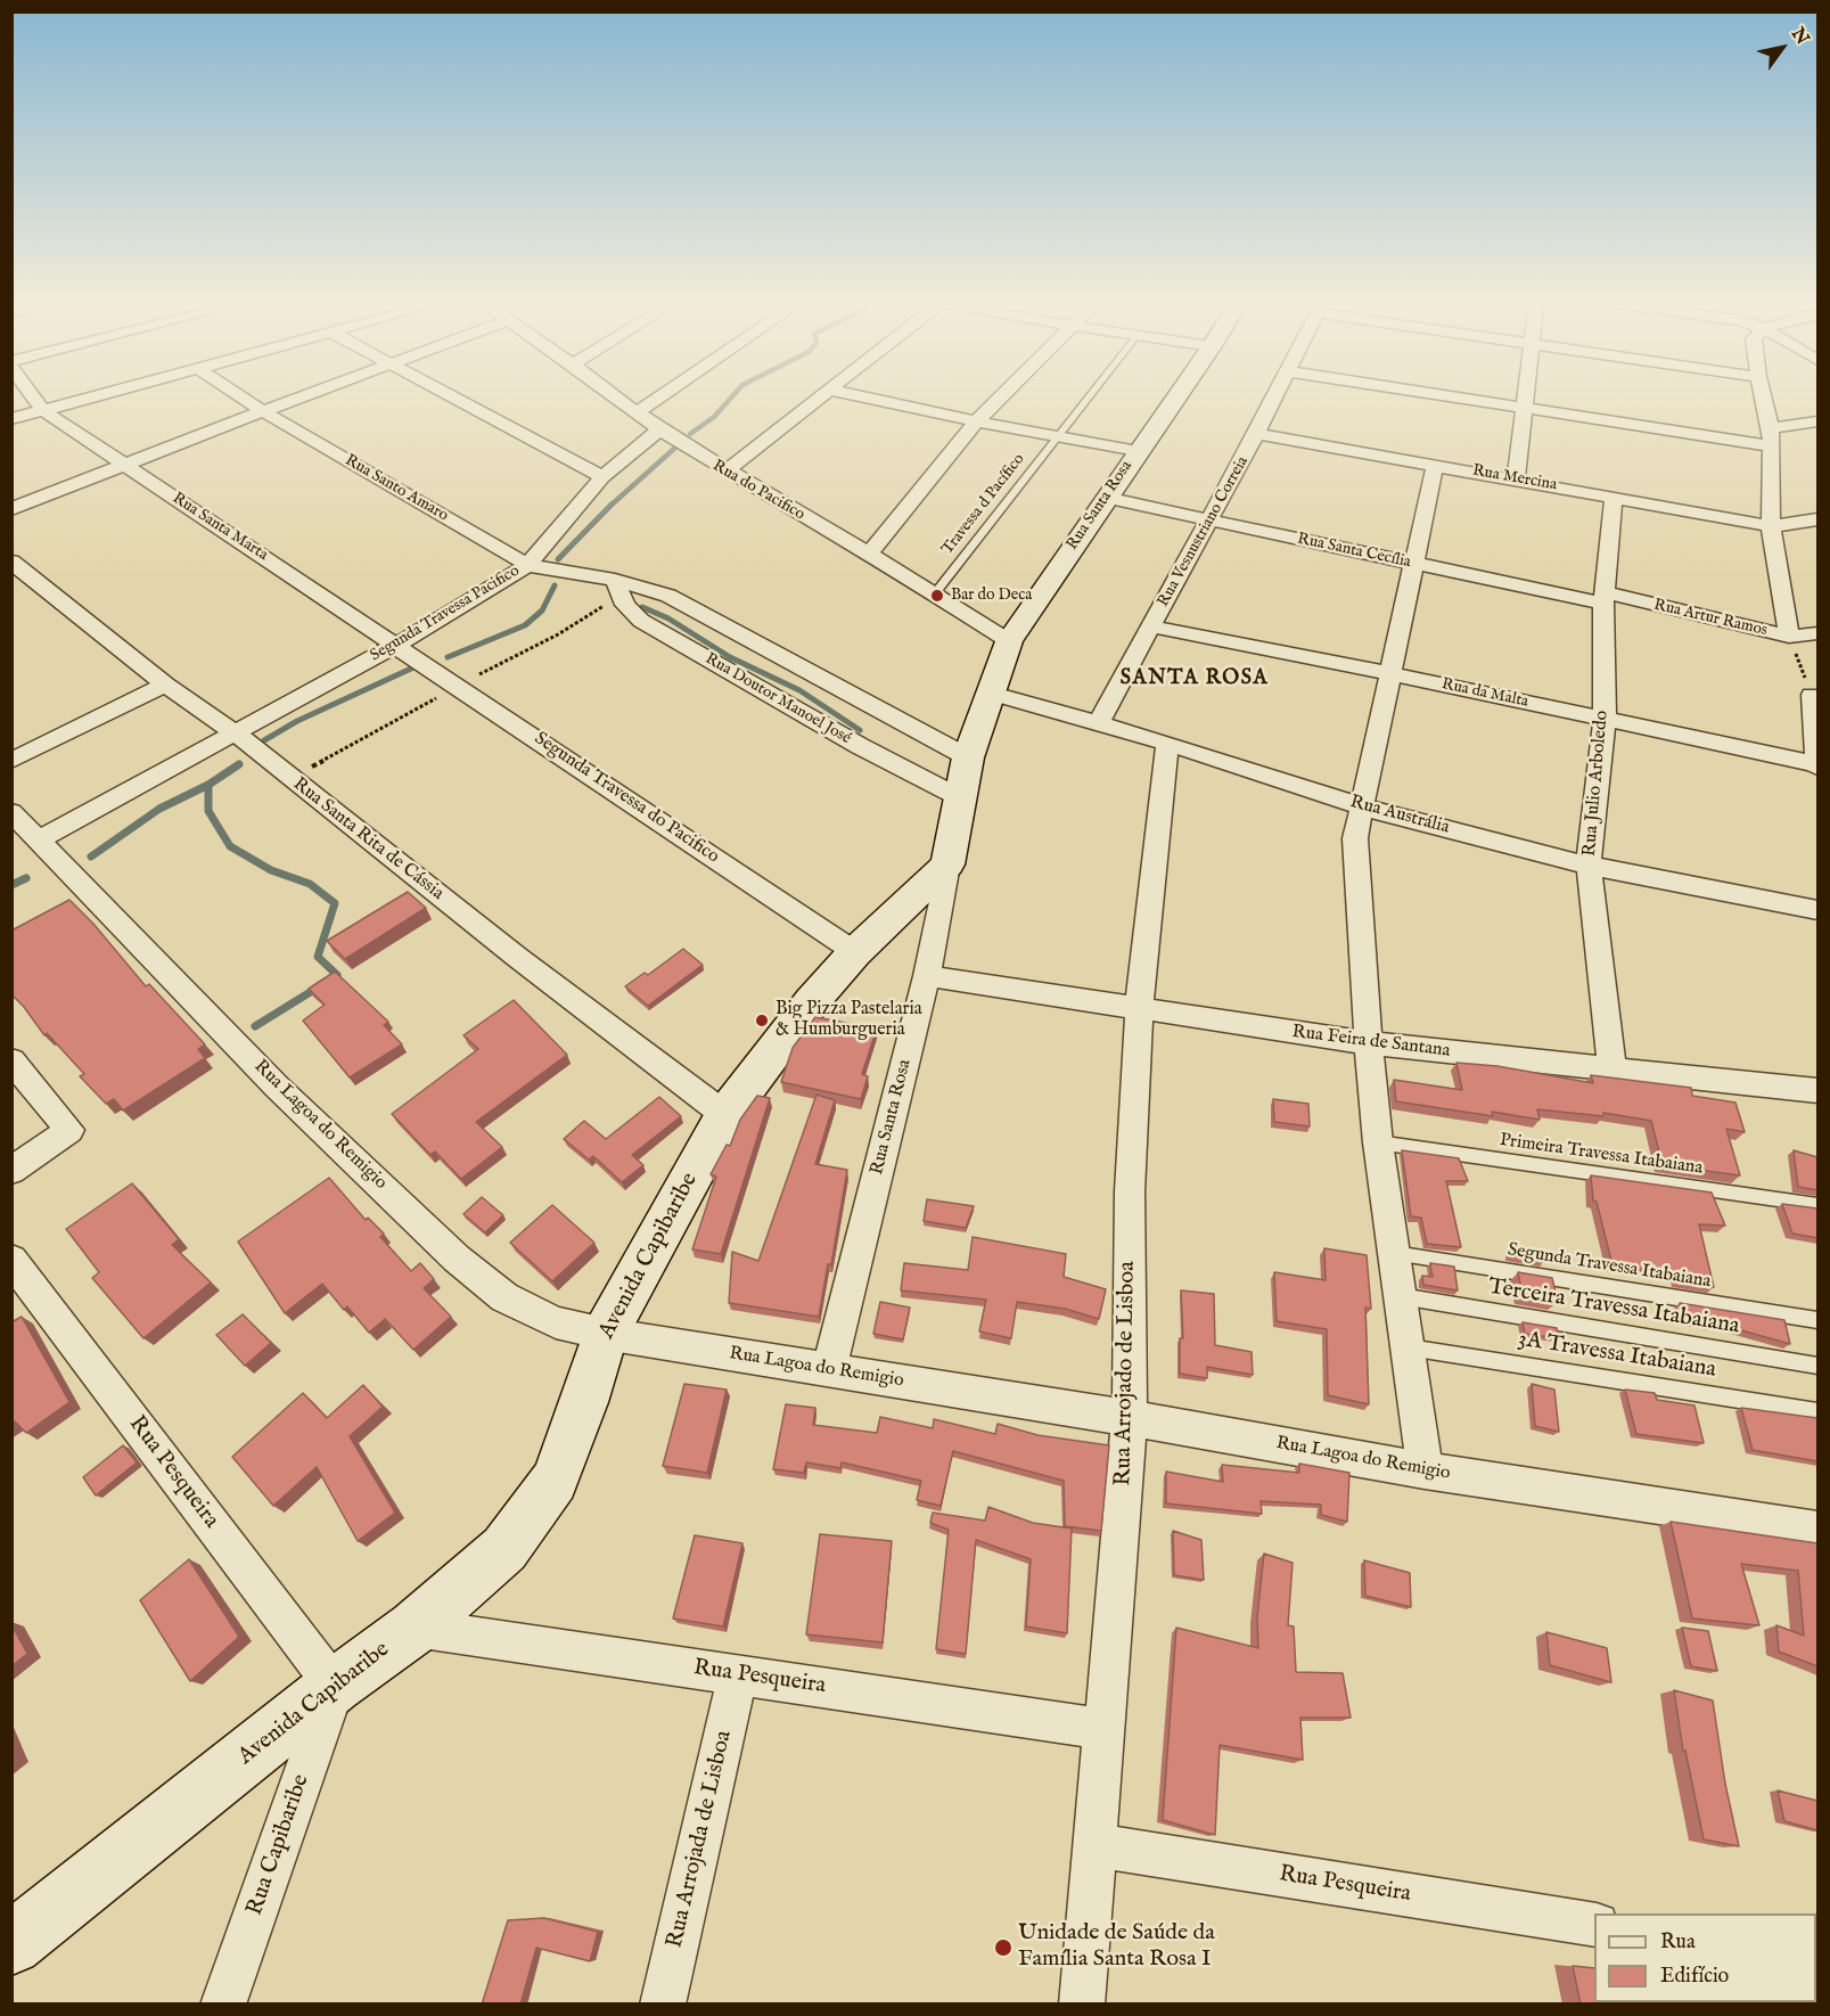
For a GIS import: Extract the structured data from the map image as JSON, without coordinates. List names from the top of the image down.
{
  "streets": {
    "street": [
      "Rua Mercina",
      "Rua Santo Amaro",
      "Rua do Pacifico",
      "Rua Santa Rosa",
      "Rua Santa Marta",
      "Rua Vesnustriano Correia",
      "Rua Santa Cecília",
      "Segunda Travessa Pacifico",
      "Rua Artur Ramos",
      "Rua da Malta",
      "Rua Doutor Manoel José",
      "Rua Julio Arboledo",
      "Segunda Travessa do Pacifico",
      "Rua Austrália",
      "Rua Santa Rita de Cássia",
      "Rua Feira de Santana",
      "Rua Lagoa do Remigio",
      "Avenida Capibaribe",
      "Rua Arrojado de Lisboa",
      "Rua Pesqueira",
      "Rua Arrojada de Lisboa",
      "Rua Capibaribe"
    ],
    "lane": [
      "Travessa d Pacífico",
      "Primeira Travessa Itabaiana",
      "Segunda Travessa Itabaiana",
      "Terceira Travessa Itabaiana",
      "3A Travessa Itabaiana"
    ]
  },
  "crossings": [
    ["Rua Mercina", "Rua Vesnustriano Correia"],
    ["Rua Mercina", "Rua Julio Arboledo"],
    ["Rua Santo Amaro", "Segunda Travessa Pacifico"],
    ["Rua Santo Amaro", "Rua Doutor Manoel José"],
    ["Rua do Pacifico", "Travessa d Pacífico"],
    ["Rua do Pacifico", "Rua Santa Rosa"],
    ["Rua do Pacifico", "Segunda Travessa Pacifico"],
    ["Rua Santa Rosa", "Rua Santa Cecília"],
    ["Rua Santa Rosa", "Rua Austrália"],
    ["Rua Santa Rosa", "Rua Feira de Santana"],
    ["Rua Santa Rosa", "Rua Lagoa do Remigio"],
    ["Rua Santa Rosa", "Avenida Capibaribe"],
    ["Rua Santa Marta", "Segunda Travessa Pacifico"],
    ["Rua Santa Marta", "Segunda Travessa do Pacifico"],
    ["Rua Vesnustriano Correia", "Rua Santa Cecília"],
    ["Rua Vesnustriano Correia", "Rua da Malta"],
    ["Rua Vesnustriano Correia", "Rua Austrália"],
    ["Rua Santa Cecília", "Rua Artur Ramos"],
    ["Rua Santa Cecília", "Rua Julio Arboledo"],
    ["Segunda Travessa Pacifico", "Rua Doutor Manoel José"],
    ["Segunda Travessa Pacifico", "Segunda Travessa do Pacifico"],
    ["Segunda Travessa Pacifico", "Rua Santa Rita de Cássia"],
    ["Rua Artur Ramos", "Rua Julio Arboledo"],
    ["Rua da Malta", "Rua Julio Arboledo"],
    ["Rua Julio Arboledo", "Rua Austrália"],
    ["Rua Julio Arboledo", "Rua Feira de Santana"],
    ["Segunda Travessa do Pacifico", "Avenida Capibaribe"],
    ["Rua Austrália", "Rua Arrojado de Lisboa"],
    ["Rua Santa Rita de Cássia", "Avenida Capibaribe"],
    ["Rua Feira de Santana", "Rua Arrojado de Lisboa"],
    ["Rua Lagoa do Remigio", "Avenida Capibaribe"],
    ["Rua Lagoa do Remigio", "Rua Arrojado de Lisboa"],
    ["Avenida Capibaribe", "Rua Pesqueira"],
    ["Avenida Capibaribe", "Rua Capibaribe"],
    ["Rua Arrojado de Lisboa", "Rua Pesqueira"],
    ["Rua Pesqueira", "Rua Arrojada de Lisboa"],
    ["Rua Pesqueira", "Rua Capibaribe"]
  ],
  "districts": ["SANTA ROSA"],
  "places": ["Bar do Deca", "Big Pizza Pastelaria & Humburgueria", "Unidade de Saúde da Família Santa Rosa I"],
  "legend": ["Rua", "Edifício"],
  "north": "top right"
}
